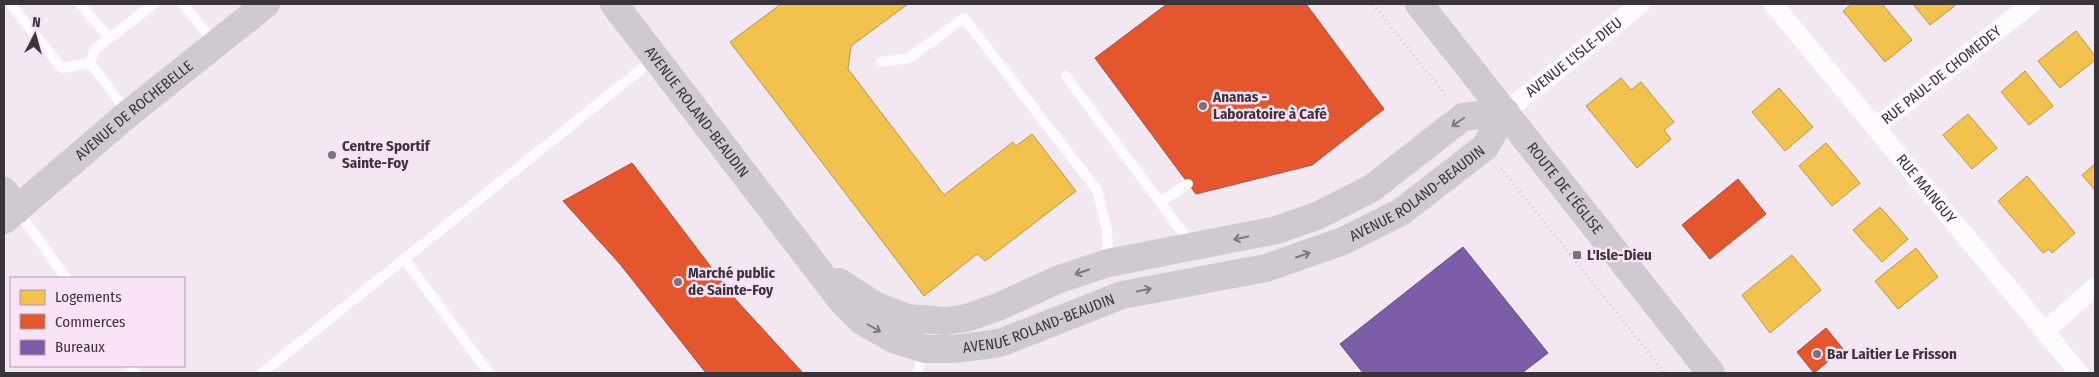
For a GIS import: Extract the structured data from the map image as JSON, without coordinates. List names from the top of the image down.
{
  "streets": {
    "street": [
      "AVENUE L'ISLE-DIEU",
      "RUE PAUL-DE CHOMEDEY",
      "AVENUE DE ROCHEBELLE",
      "AVENUE ROLAND-BEAUDIN",
      "ROUTE DE L'ÉGLISE",
      "RUE MAINGUY"
    ]
  },
  "crossings": [
    ["AVENUE L'ISLE-DIEU", "AVENUE ROLAND-BEAUDIN"],
    ["AVENUE L'ISLE-DIEU", "ROUTE DE L'ÉGLISE"],
    ["RUE PAUL-DE CHOMEDEY", "RUE MAINGUY"],
    ["AVENUE ROLAND-BEAUDIN", "ROUTE DE L'ÉGLISE"]
  ],
  "places": {
    "other": [
      "Ananas - Laboratoire à Café",
      "Centre Sportif Sainte-Foy",
      "Marché public de Sainte-Foy",
      "Bar Laitier Le Frisson"
    ],
    "transit": ["L'Isle-Dieu"]
  },
  "legend": ["Logements", "Commerces", "Bureaux"],
  "north": "top"
}
